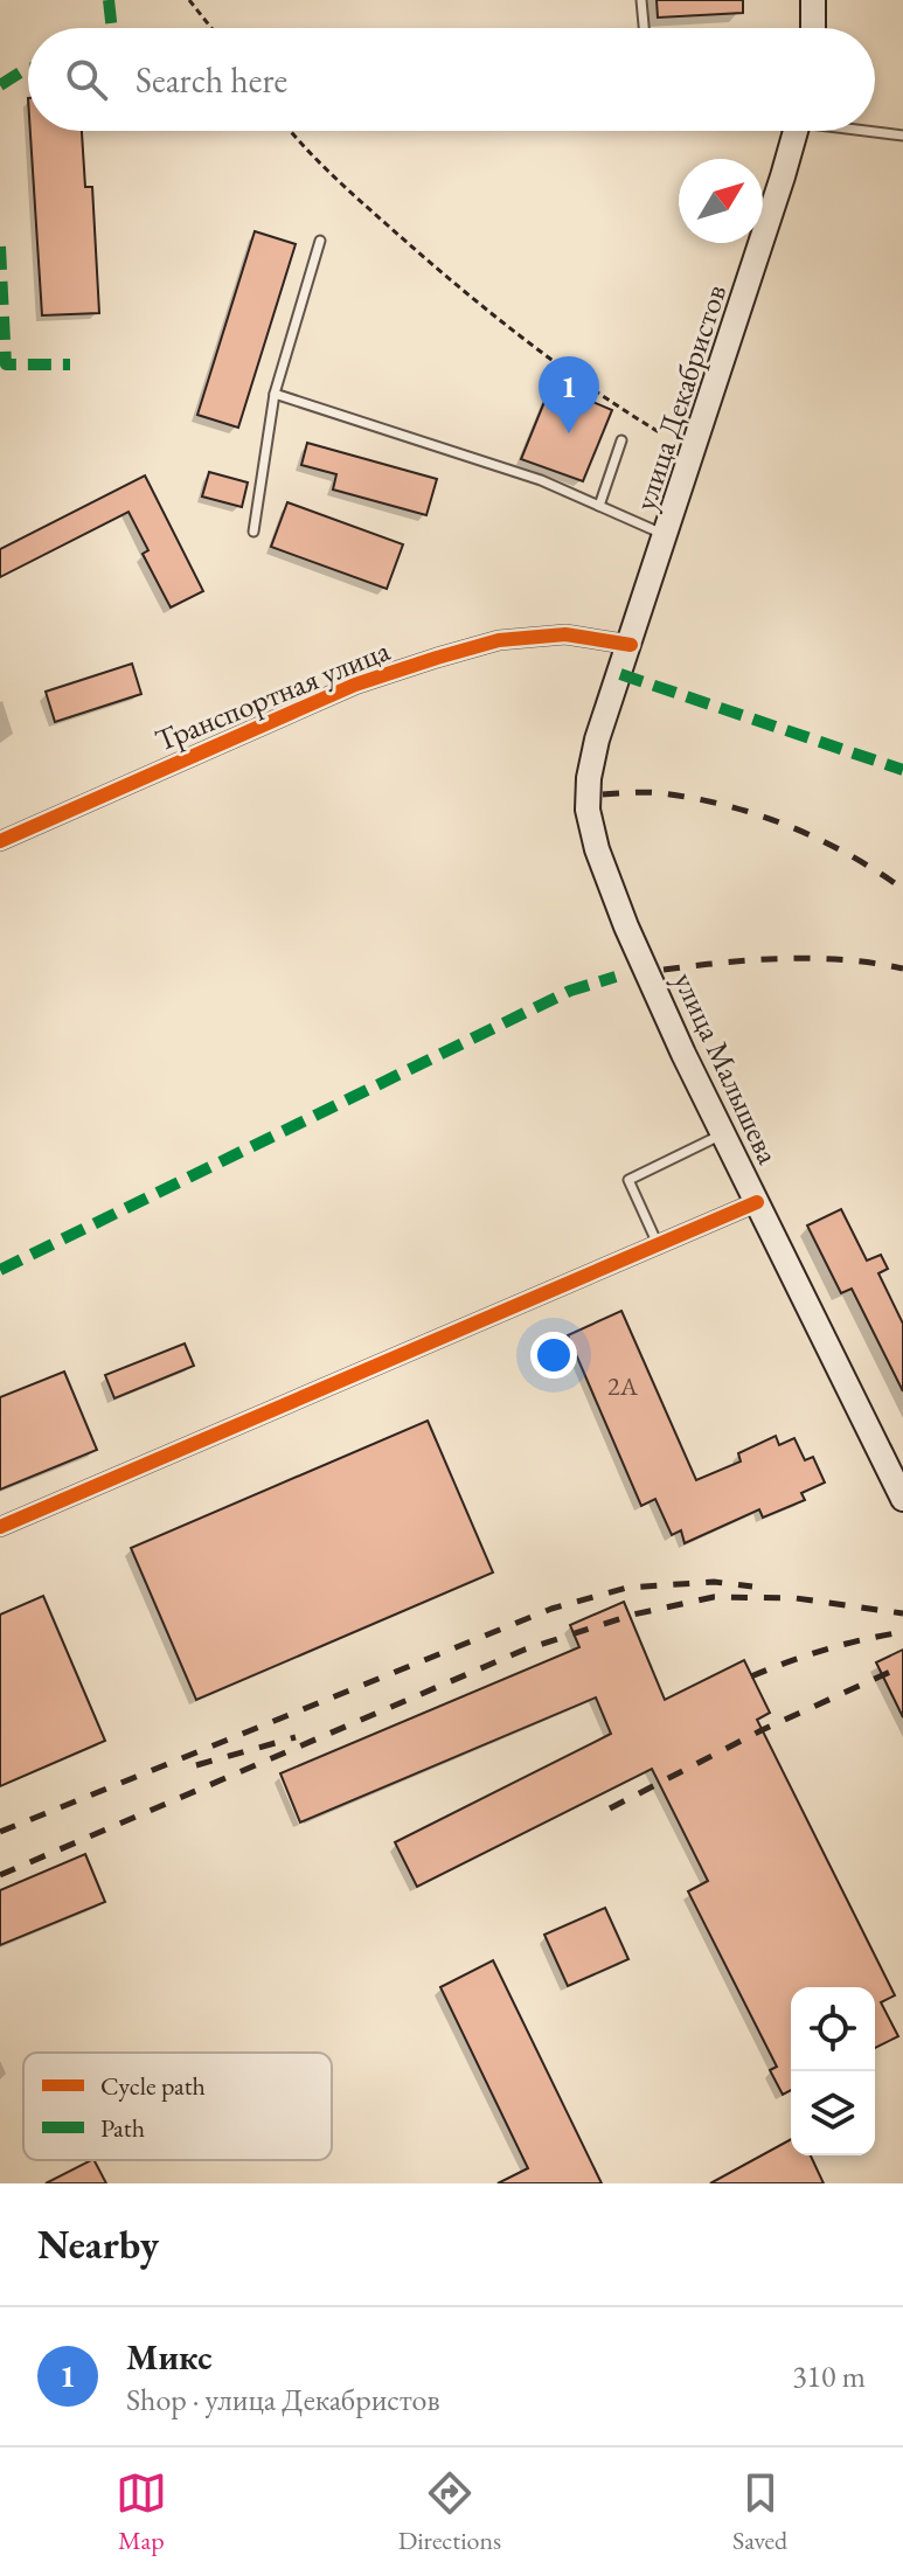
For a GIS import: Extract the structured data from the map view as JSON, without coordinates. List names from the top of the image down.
{
  "streets": {
    "main road": ["улица Декабристов", "улица Малышева"],
    "street": ["Транспортная улица"]
  },
  "crossings": [
    ["улица Декабристов", "Транспортная улица"],
    ["улица Декабристов", "улица Малышева"],
    ["Транспортная улица", "улица Малышева"]
  ],
  "house_numbers": ["2А"],
  "legend": ["Cycle path", "Path"],
  "north": "top right",
  "page": {
    "search": "Search here",
    "pins": "1",
    "heading": "Nearby",
    "list": [
      {
        "mark": "1",
        "name": "Микс",
        "note": "Shop · улица Декабристов",
        "value": "310 m"
      }
    ],
    "nav": ["Map", "Directions", "Saved"]
  }
}
